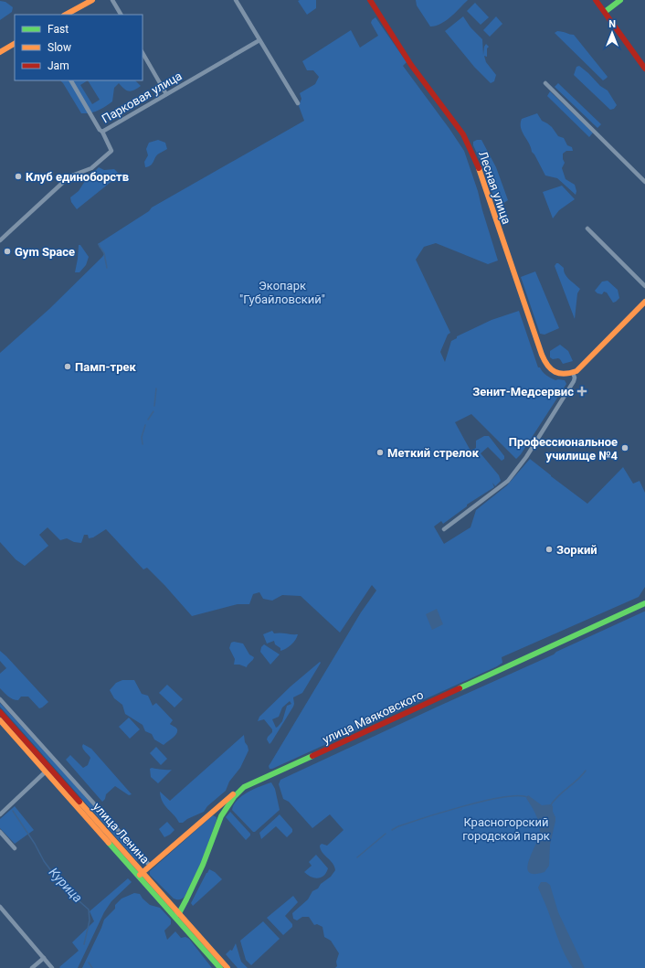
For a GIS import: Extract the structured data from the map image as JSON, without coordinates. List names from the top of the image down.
{
  "streets": {
    "street": [
      "Парковая улица",
      "Лесная улица",
      "улица Маяковского",
      "улица Ленина"
    ]
  },
  "crossings": [
    ["улица Маяковского", "улица Ленина"]
  ],
  "water": ["Курица"],
  "parks": ["Экопарк \"Губайловский\"", "Красногорский городской парк"],
  "places": {
    "other": [
      "Клуб единоборств",
      "Gym Space",
      "Памп-трек",
      "Профессиональное училище №4",
      "Меткий стрелок",
      "Зоркий"
    ],
    "health": ["Зенит-Медсервис"]
  },
  "legend": ["Fast", "Slow", "Jam"],
  "north": "top"
}
